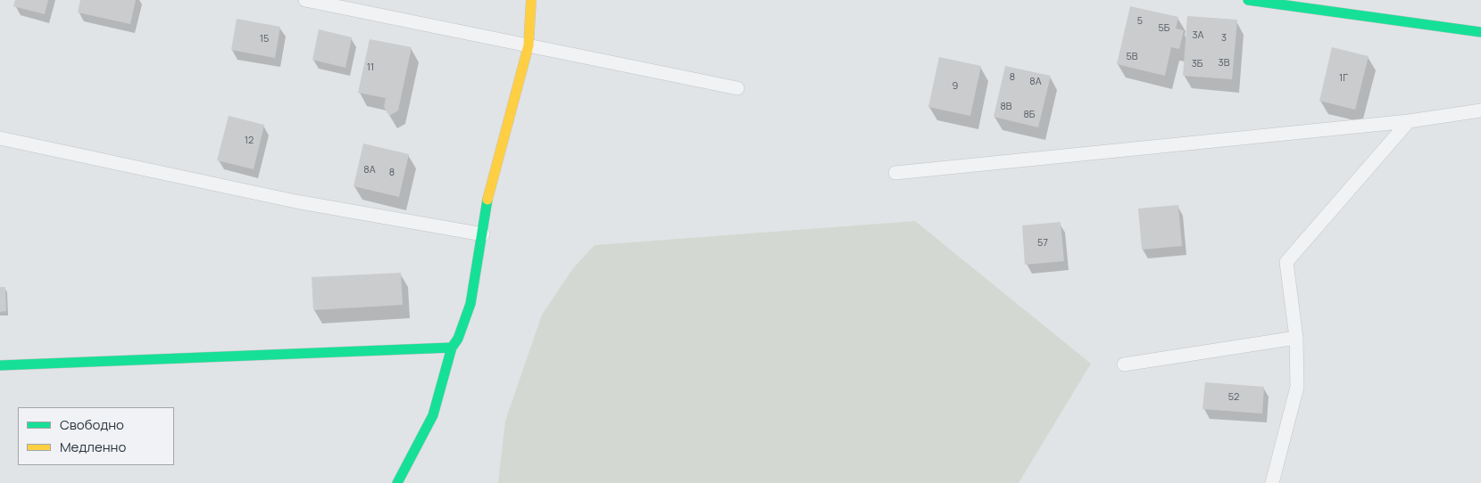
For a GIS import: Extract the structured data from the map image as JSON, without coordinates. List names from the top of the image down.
{
  "house_numbers": [
    "5",
    "5Б",
    "3А",
    "3",
    "15",
    "5В",
    "3В",
    "3Б",
    "11",
    "8",
    "1Г",
    "8А",
    "9",
    "8В",
    "8Б",
    "12",
    "8А",
    "8",
    "57",
    "52"
  ],
  "legend": ["Свободно", "Медленно"]
}
